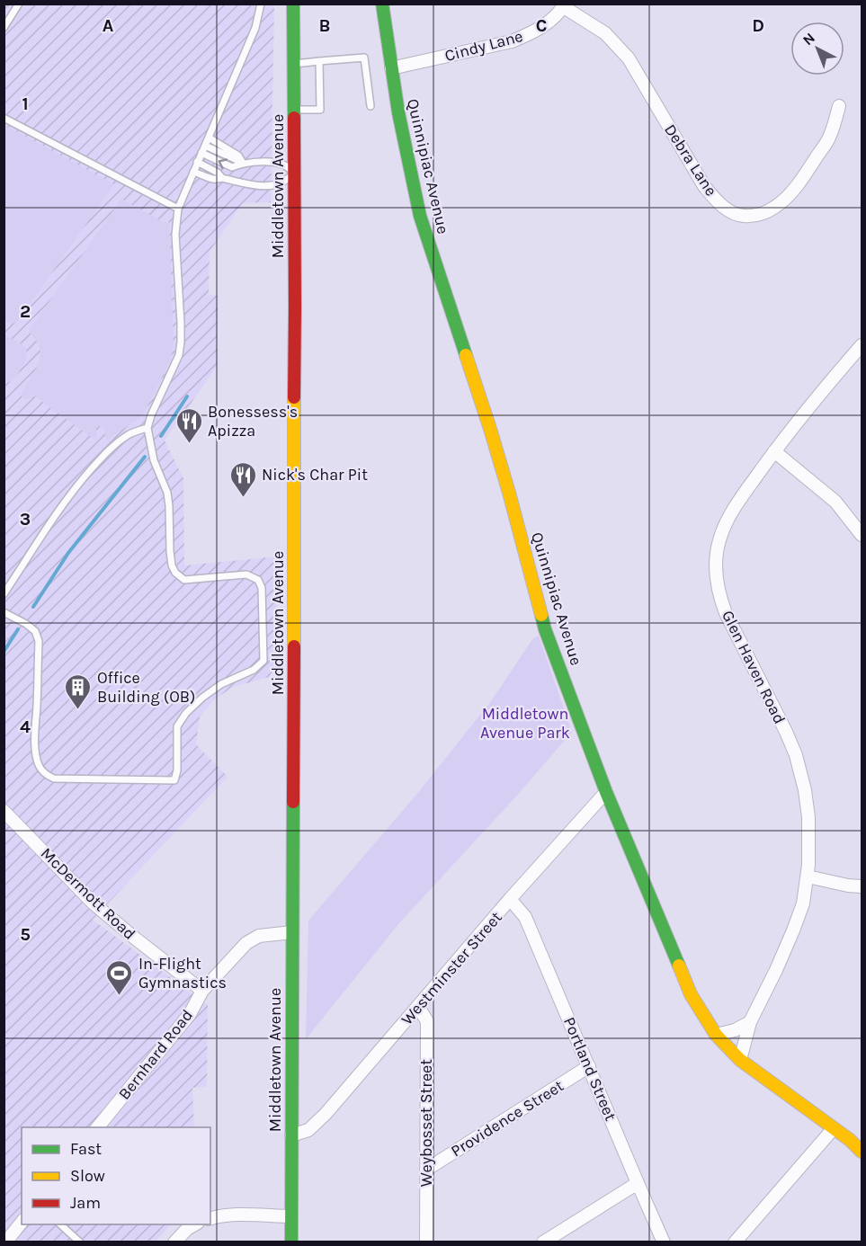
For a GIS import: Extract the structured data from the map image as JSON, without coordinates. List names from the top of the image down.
{
  "streets": {
    "main road": ["Quinnipiac Avenue", "Middletown Avenue"],
    "street": [
      "Cindy Lane",
      "Debra Lane",
      "Glen Haven Road",
      "McDermott Road",
      "Westminster Street",
      "Bernhard Road",
      "Portland Street",
      "Providence Street",
      "Weybosset Street"
    ]
  },
  "crossings": [
    ["Cindy Lane", "Debra Lane"],
    ["Cindy Lane", "Quinnipiac Avenue"],
    ["Quinnipiac Avenue", "Glen Haven Road"],
    ["Quinnipiac Avenue", "Westminster Street"],
    ["Middletown Avenue", "Westminster Street"],
    ["Middletown Avenue", "Bernhard Road"],
    ["McDermott Road", "Bernhard Road"],
    ["Westminster Street", "Portland Street"],
    ["Westminster Street", "Weybosset Street"],
    ["Portland Street", "Providence Street"],
    ["Providence Street", "Weybosset Street"]
  ],
  "parks": ["Middletown Avenue Park"],
  "places": {
    "restaurant": ["Bonessess's Apizza", "Nick's Char Pit"],
    "building": ["Office Building (OB)"],
    "sports": ["In-Flight Gymnastics"]
  },
  "legend": ["Fast", "Slow", "Jam"],
  "north": "top left",
  "grid": {
    "columns": [
      "A",
      "B",
      "C",
      "D"
    ],
    "rows": [
      "1",
      "2",
      "3",
      "4",
      "5"
    ]
  }
}
